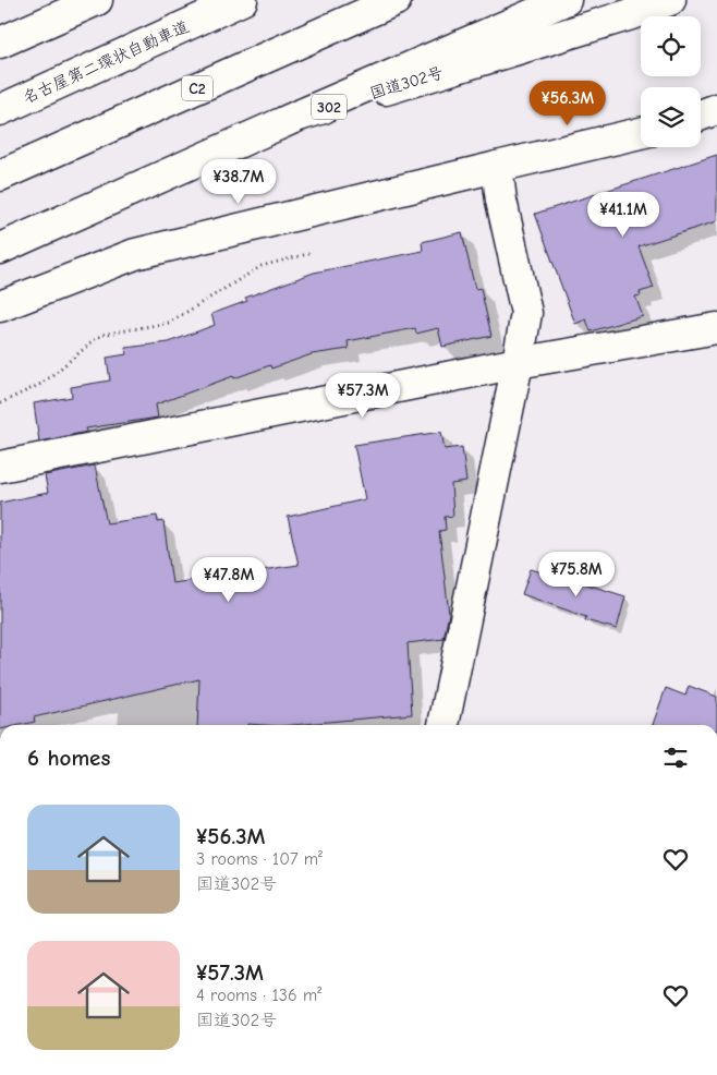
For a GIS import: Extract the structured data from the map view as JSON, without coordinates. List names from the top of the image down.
{
  "streets": {
    "main road": [
      "名古屋第二環状自動車道",
      "国道302号",
      "C2",
      "302"
    ]
  },
  "page": {
    "price": [
      "¥56.3M",
      "¥38.7M",
      "¥41.1M",
      "¥57.3M",
      "¥75.8M",
      "¥47.8M"
    ],
    "heading": "6 homes",
    "list": [
      {
        "name": "¥56.3M",
        "note": "3 rooms · 107 m² · 国道302号"
      },
      {
        "name": "¥57.3M",
        "note": "4 rooms · 136 m² · 国道302号"
      }
    ]
  }
}
